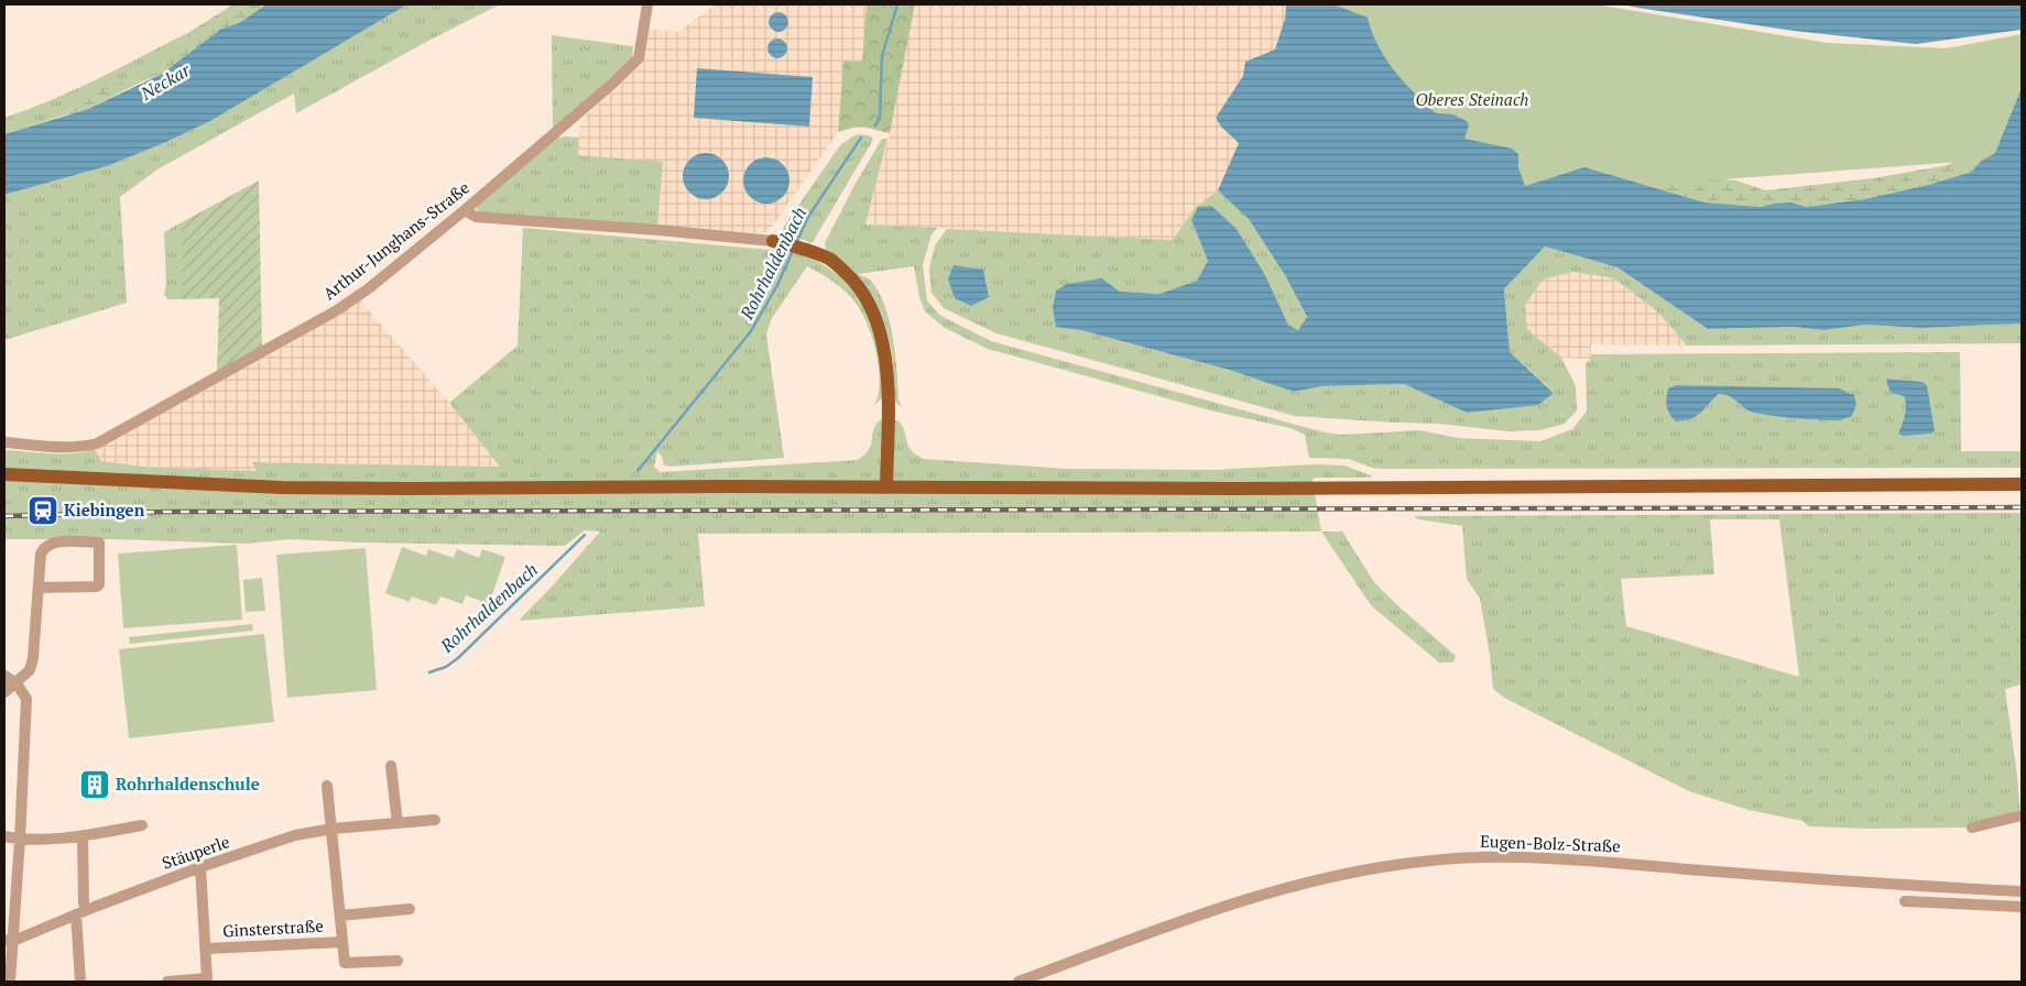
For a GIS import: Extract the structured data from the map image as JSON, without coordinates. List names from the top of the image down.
{
  "streets": {
    "street": [
      "Arthur-Junghans-Straße",
      "Eugen-Bolz-Straße",
      "Stäuperle",
      "Ginsterstraße"
    ]
  },
  "water": ["Neckar", "Rohrhaldenbach"],
  "parks": ["Oberes Steinach"],
  "places": {
    "station": ["Kiebingen"],
    "building": ["Rohrhaldenschule"]
  }
}
